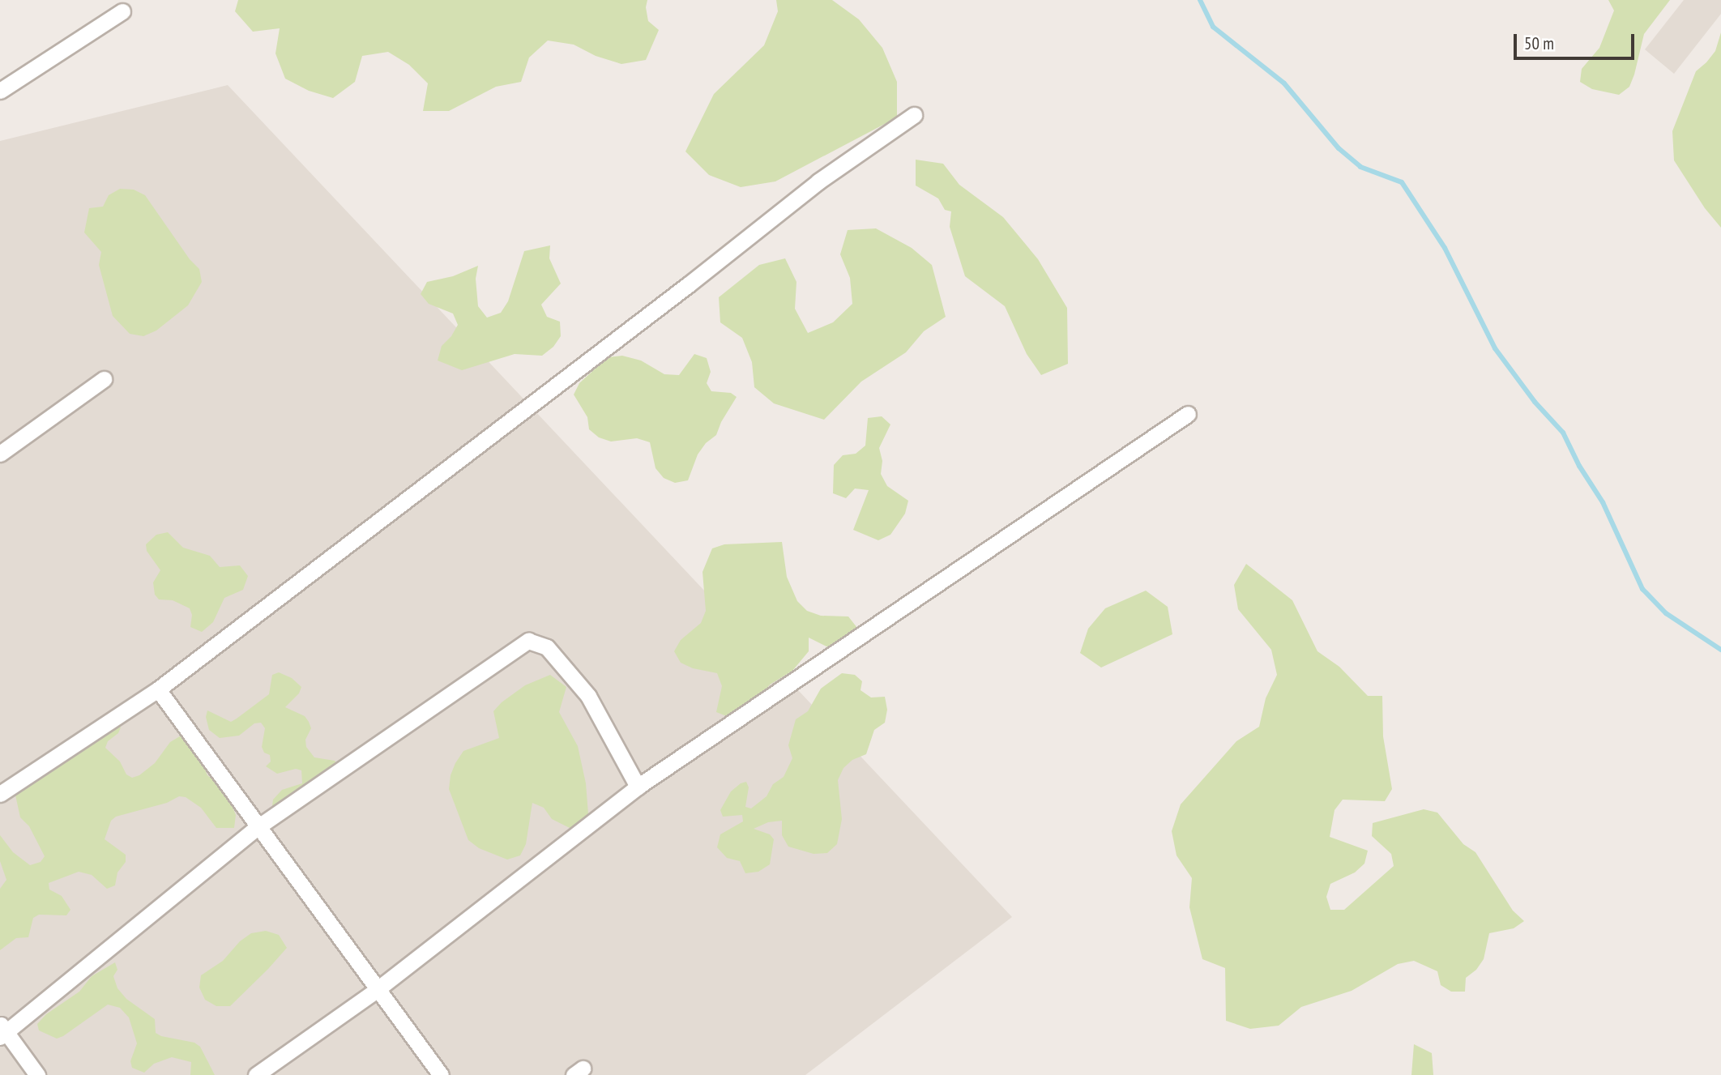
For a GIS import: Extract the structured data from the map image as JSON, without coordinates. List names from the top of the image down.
{
  "scale_bar": "50 m"
}
